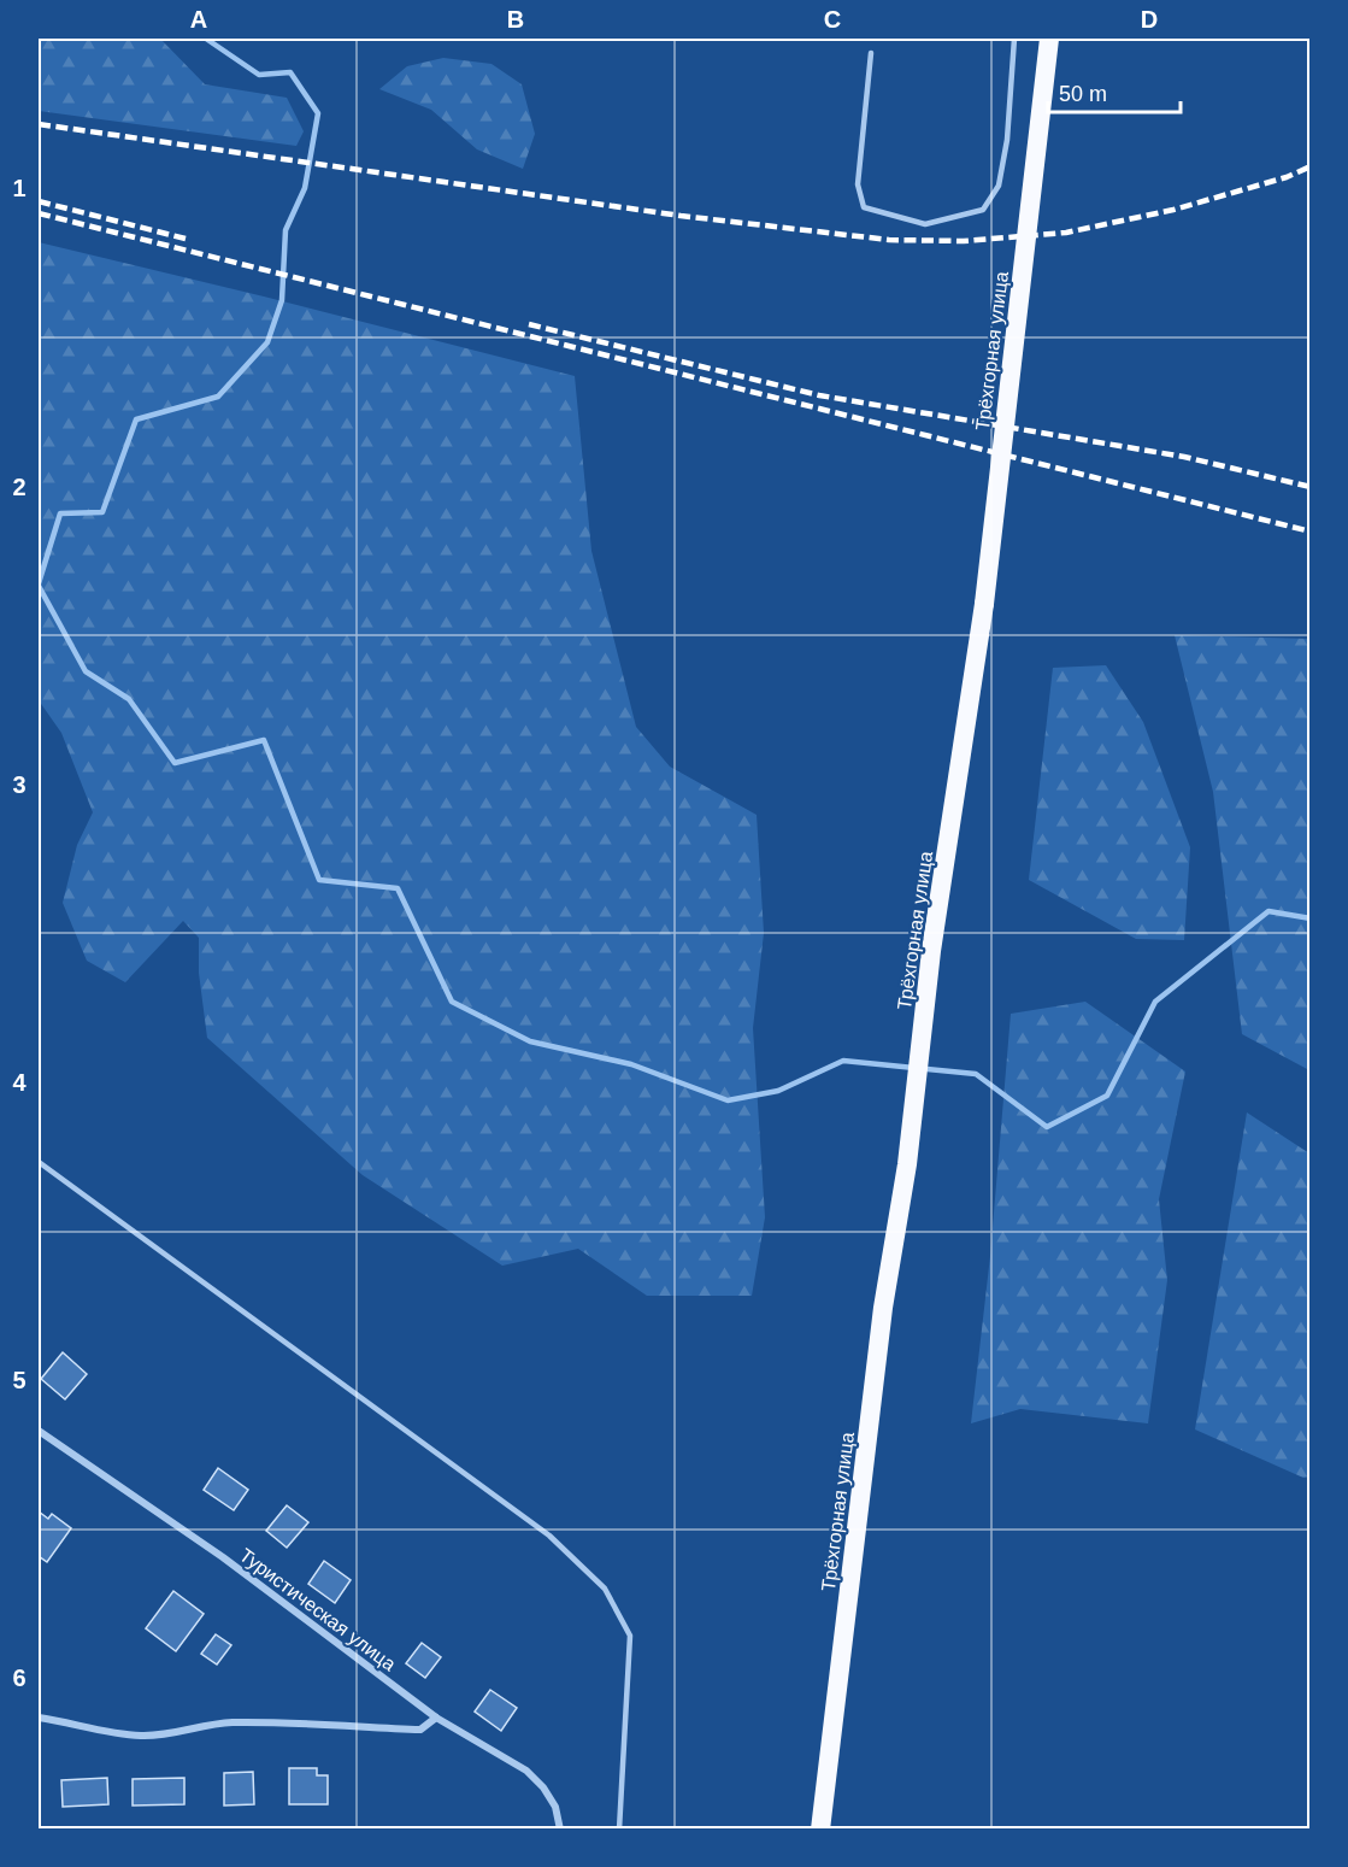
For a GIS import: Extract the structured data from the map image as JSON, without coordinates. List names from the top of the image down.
{
  "streets": {
    "highway": ["Трёхгорная улица"],
    "street": ["Туристическая улица"]
  },
  "scale_bar": "50 m",
  "grid": {
    "columns": [
      "A",
      "B",
      "C",
      "D"
    ],
    "rows": [
      "1",
      "2",
      "3",
      "4",
      "5",
      "6"
    ]
  }
}
